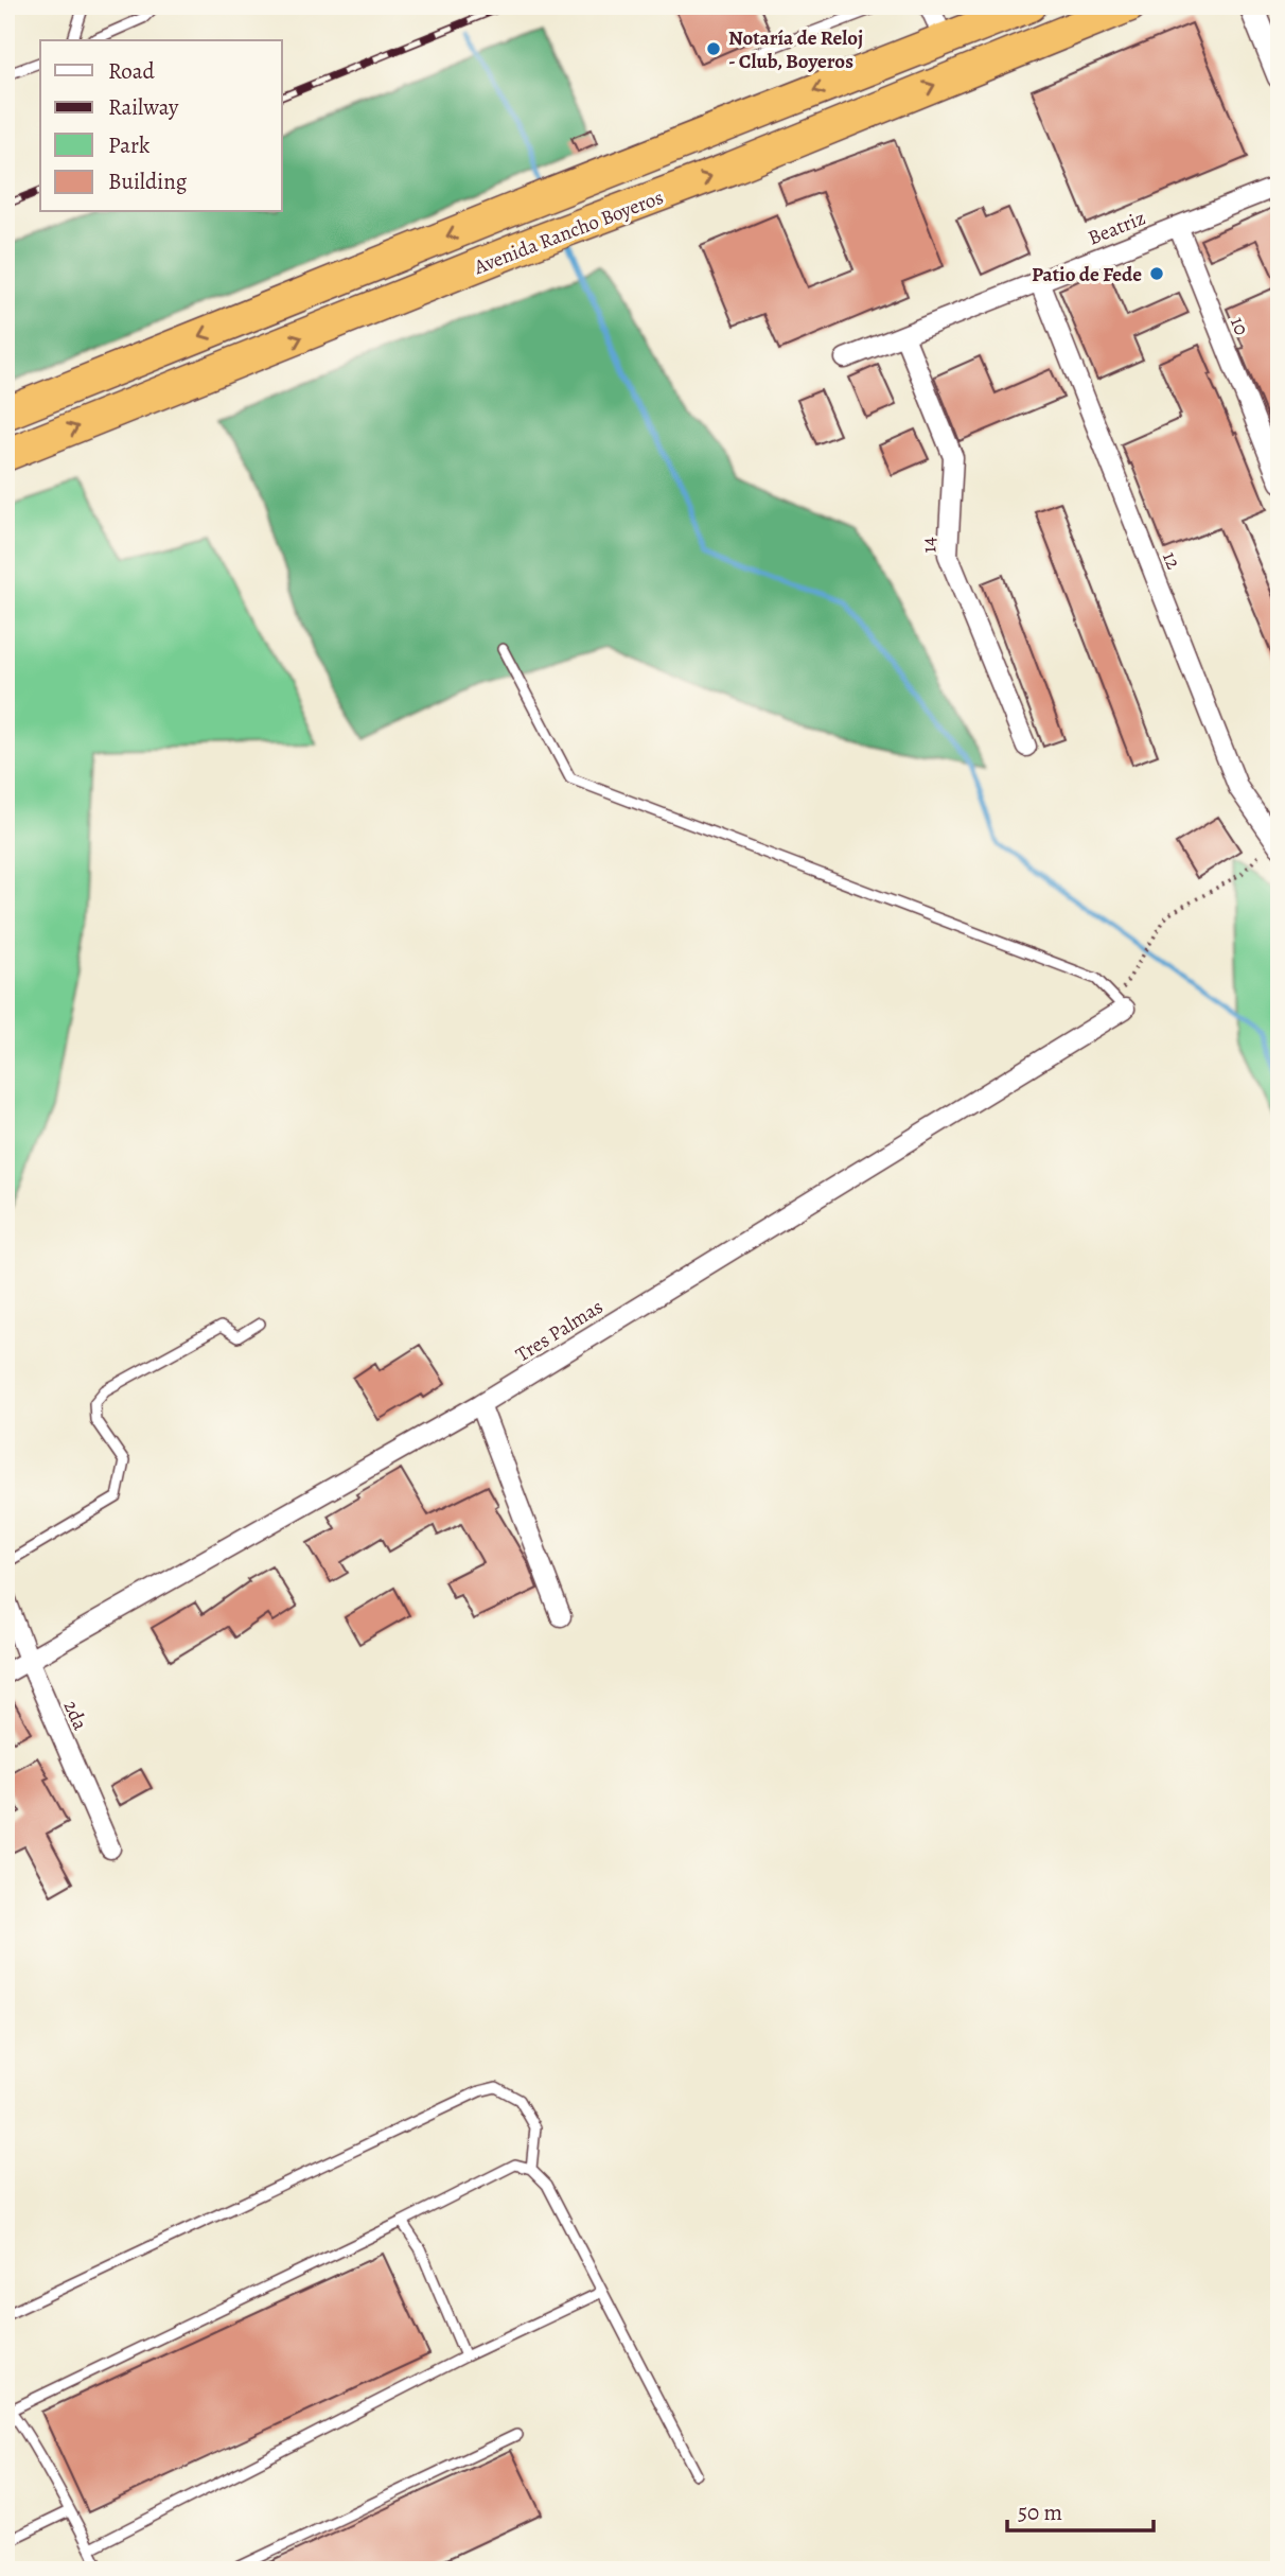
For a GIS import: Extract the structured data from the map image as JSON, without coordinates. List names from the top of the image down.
{
  "streets": {
    "highway": ["Avenida Rancho Boyeros"],
    "street": [
      "Beatriz",
      "10",
      "14",
      "12",
      "Tres Palmas",
      "2da"
    ]
  },
  "crossings": [
    ["Beatriz", "10"],
    ["Beatriz", "14"],
    ["Beatriz", "12"],
    ["Tres Palmas", "2da"]
  ],
  "places": ["Notaría de Reloj - Club, Boyeros", "Patio de Fede"],
  "legend": [
    "Road",
    "Railway",
    "Park",
    "Building"
  ],
  "scale_bar": "50 m"
}
